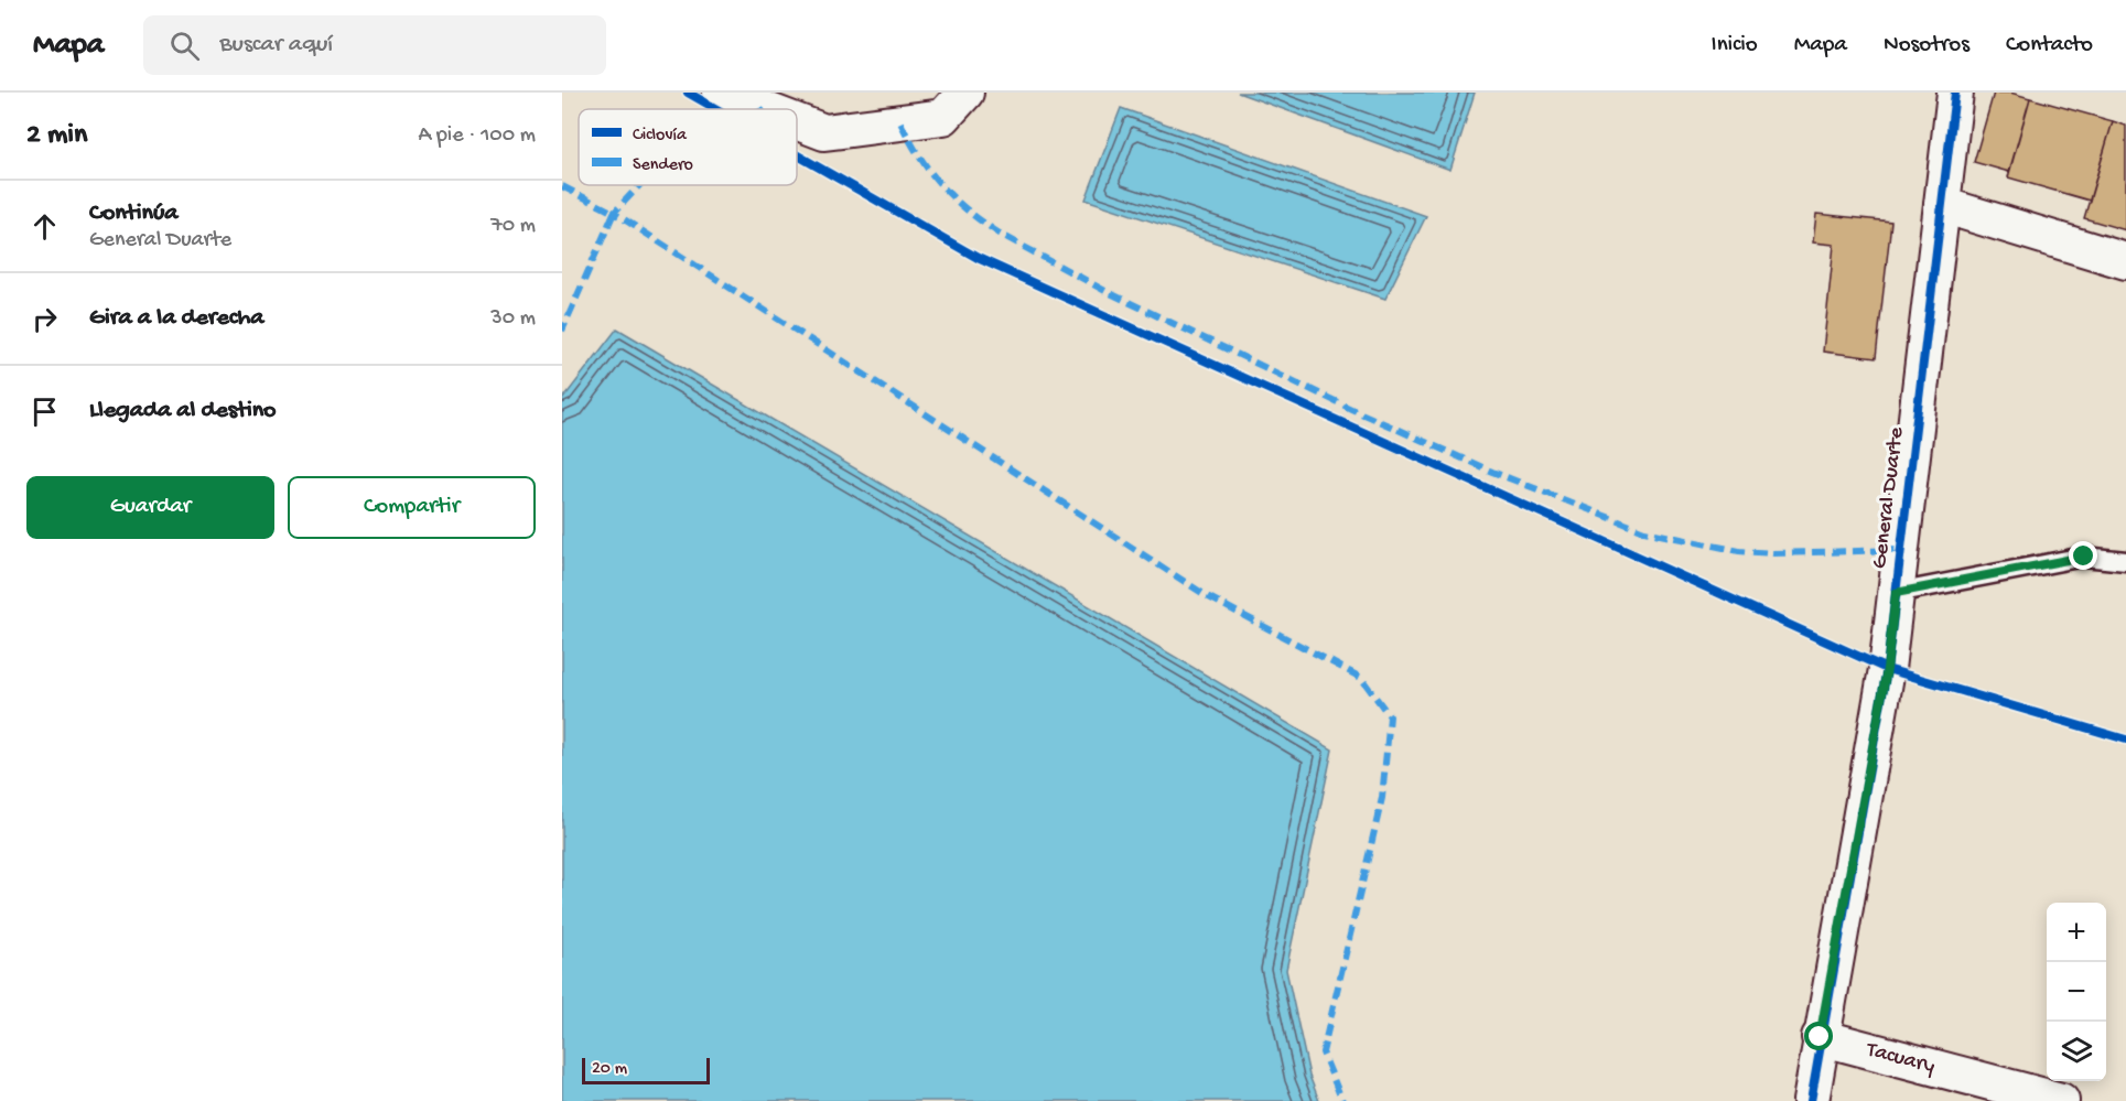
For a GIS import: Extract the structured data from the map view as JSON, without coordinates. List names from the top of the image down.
{
  "streets": {
    "street": ["General Duarte", "Tacuary"]
  },
  "crossings": [
    ["General Duarte", "Tacuary"]
  ],
  "legend": ["Ciclovía", "Sendero"],
  "scale_bar": "20 m",
  "page": {
    "header": "Mapa",
    "search": "Buscar aquí",
    "nav": [
      "Inicio",
      "Mapa",
      "Nosotros",
      "Contacto"
    ],
    "heading": ["2 min", "A pie · 100 m"],
    "list": [
      ["Continúa", "General Duarte", "70 m"],
      ["Gira a la derecha", "30 m"],
      "Llegada al destino"
    ],
    "buttons": ["Guardar", "Compartir"],
    "map_buttons": ["+", "−"],
    "scale": "20 m"
  }
}
